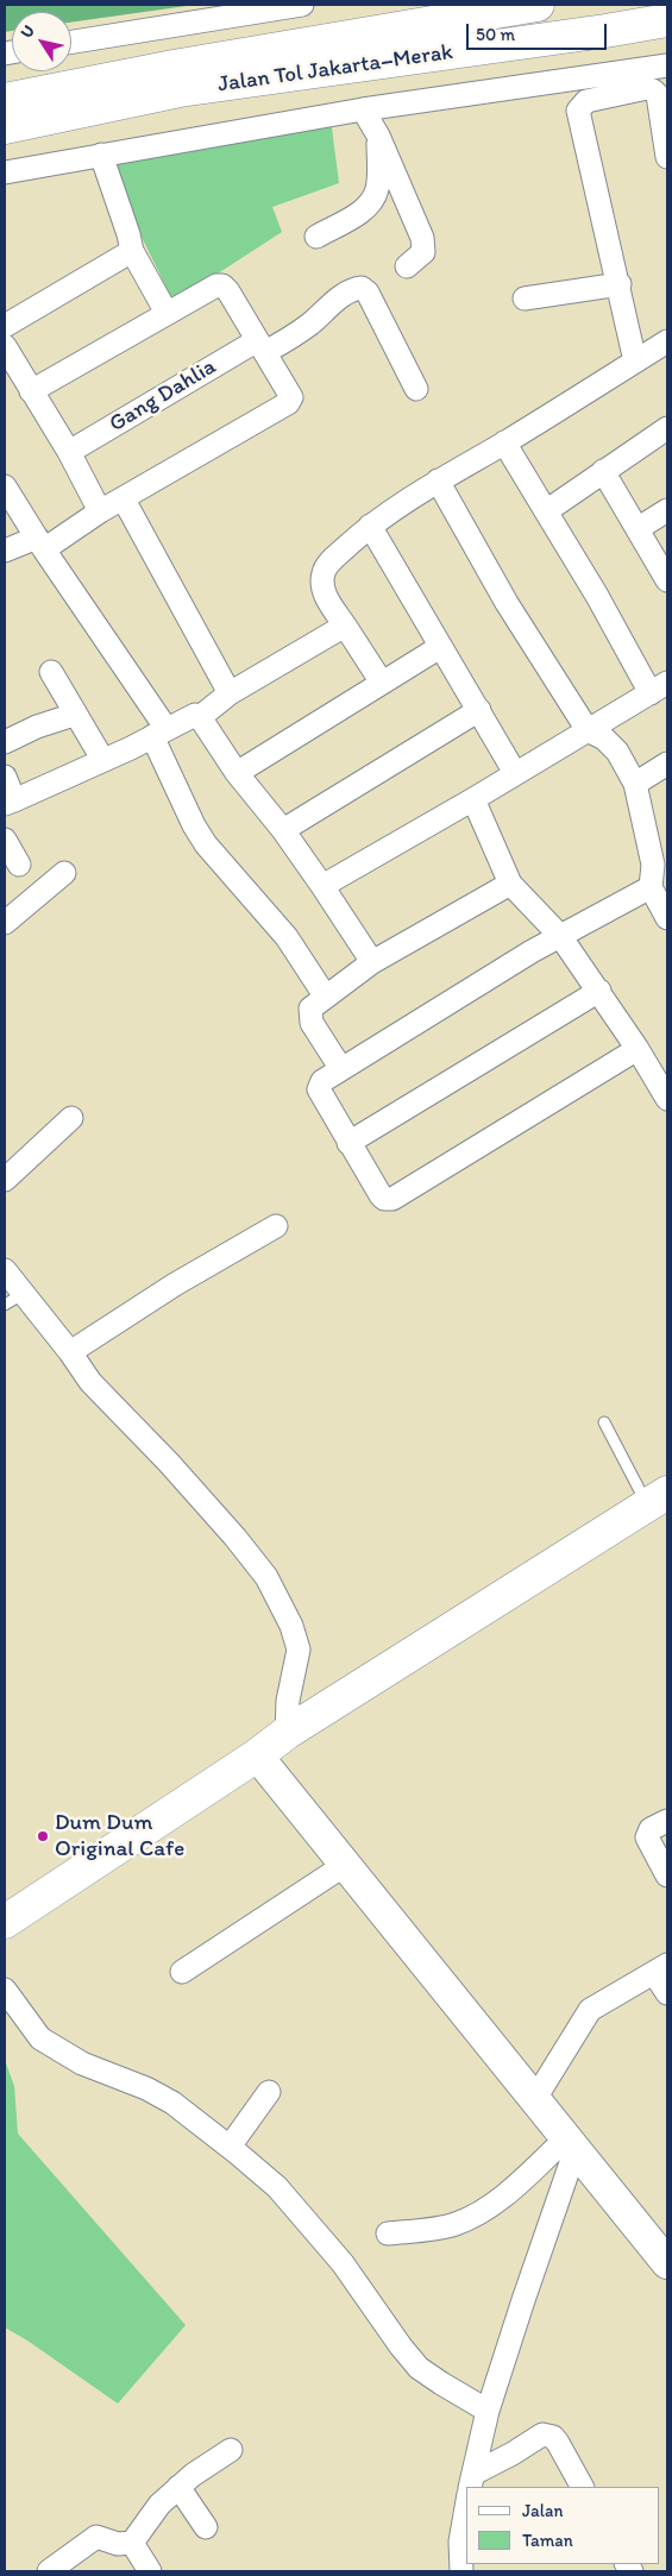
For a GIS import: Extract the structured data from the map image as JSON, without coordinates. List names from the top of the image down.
{
  "streets": {
    "main road": ["Jalan Tol Jakarta–Merak"],
    "street": ["Gang Dahlia"]
  },
  "places": ["Dum Dum Original Cafe"],
  "legend": ["Jalan", "Taman"],
  "scale_bar": "50 m",
  "north": "top left"
}
